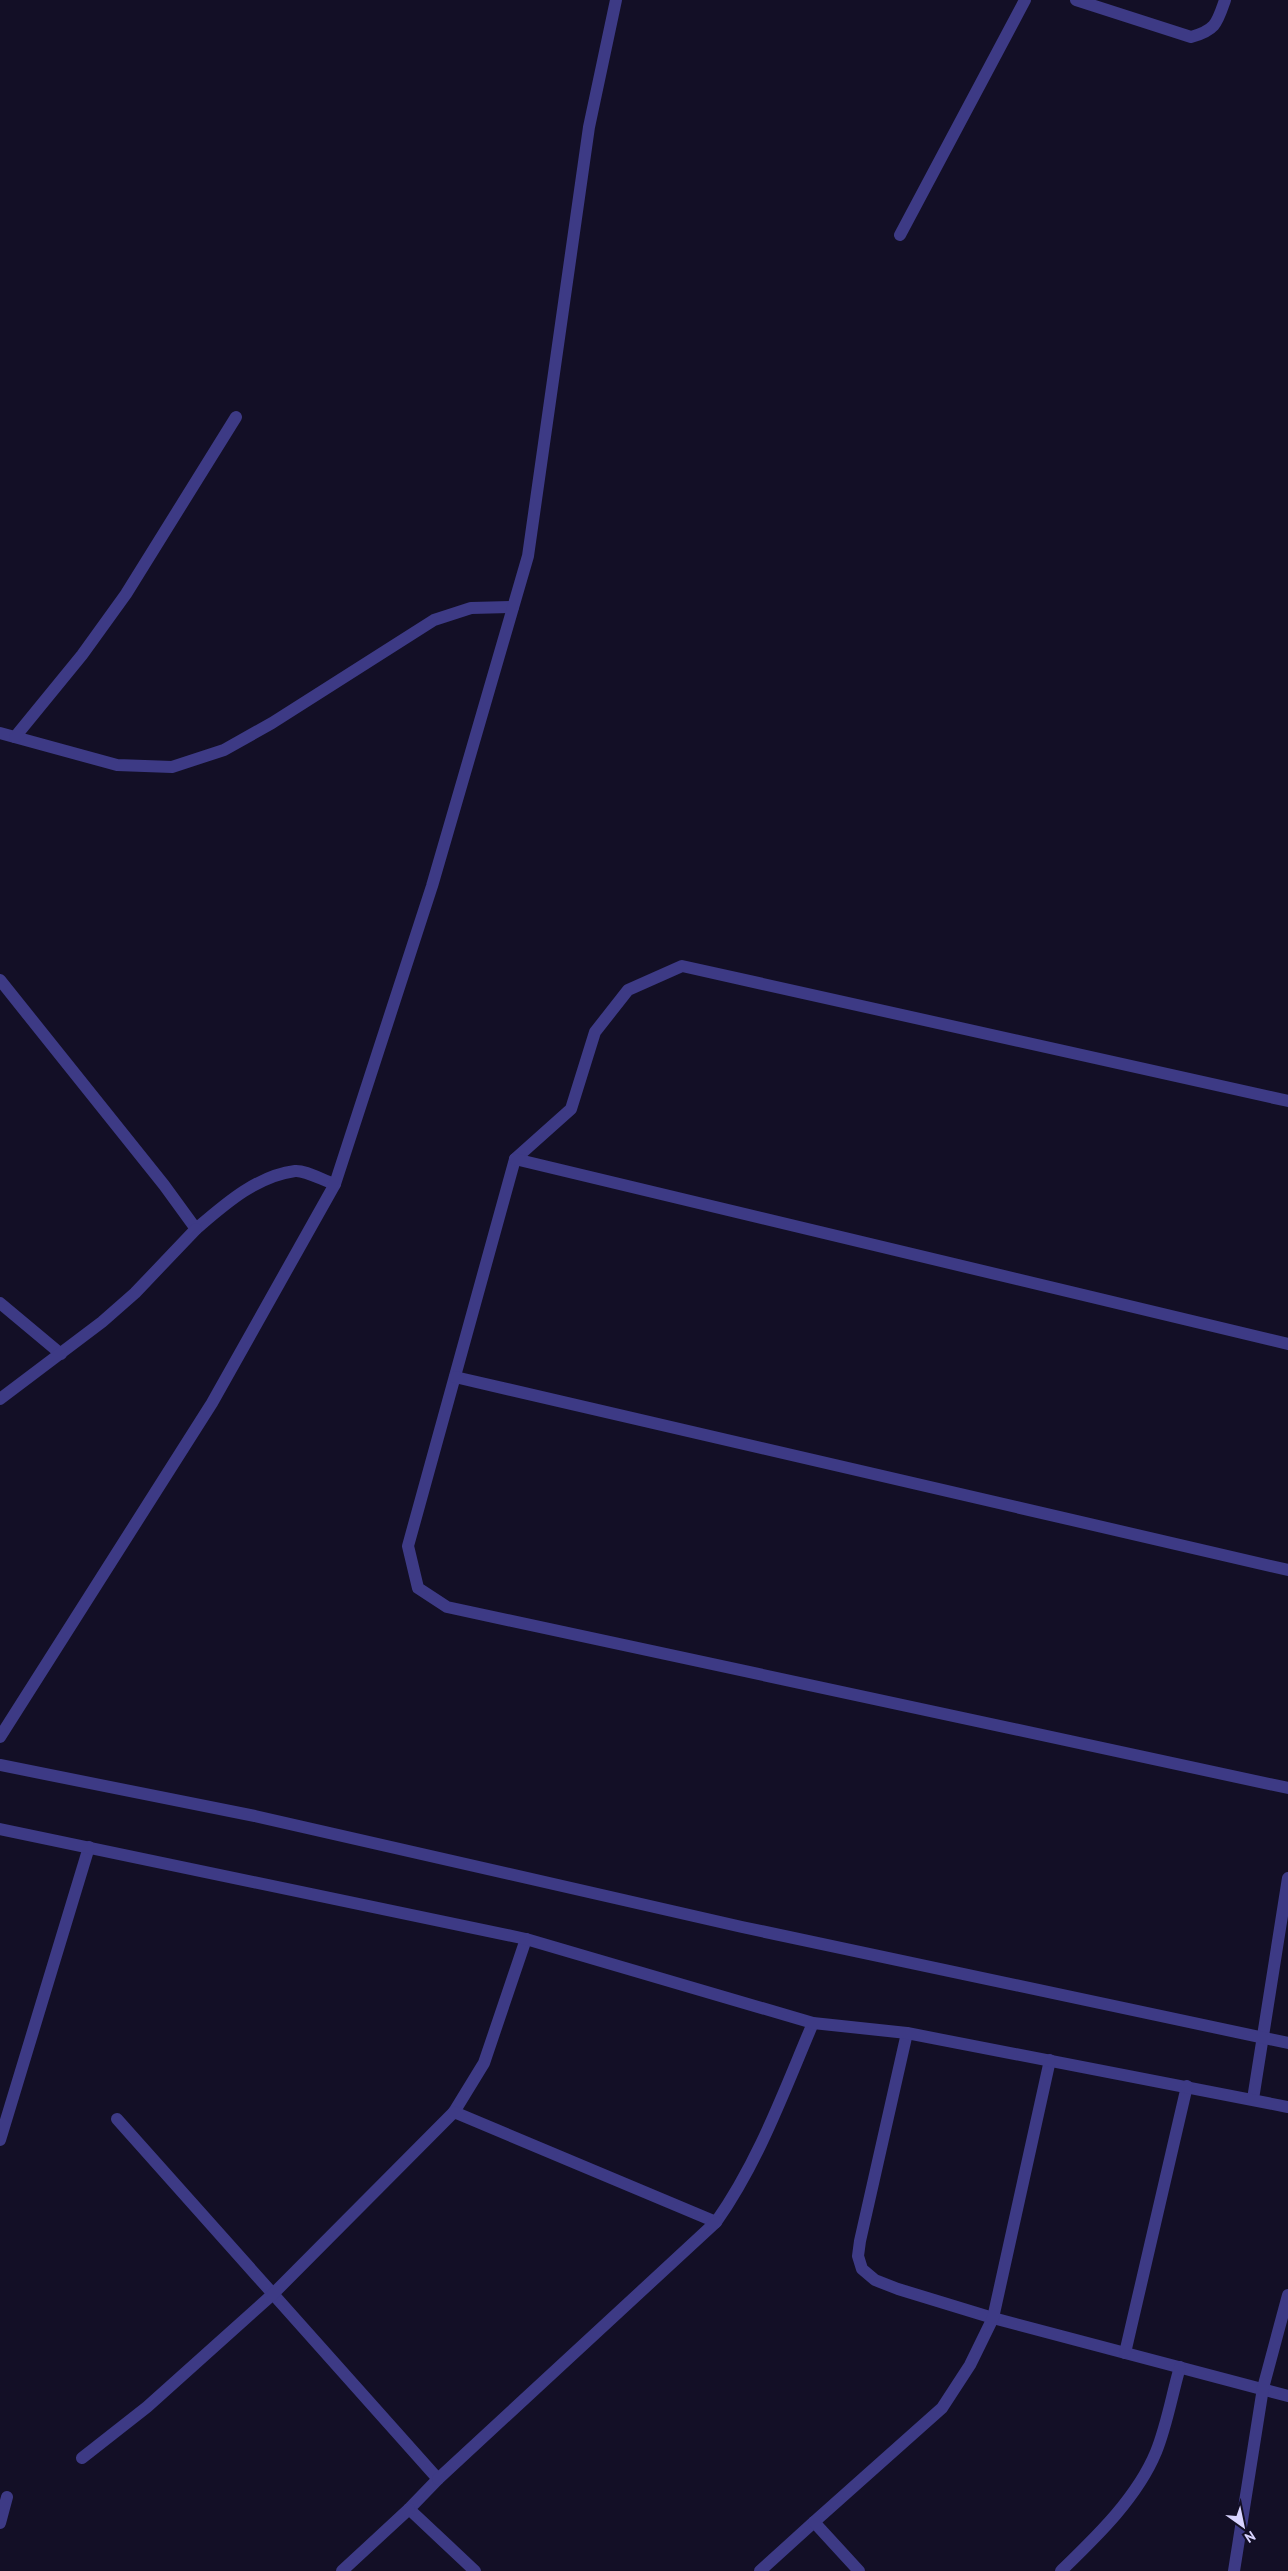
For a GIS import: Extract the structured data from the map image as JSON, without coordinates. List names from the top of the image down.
{
  "north": "bottom right"
}
